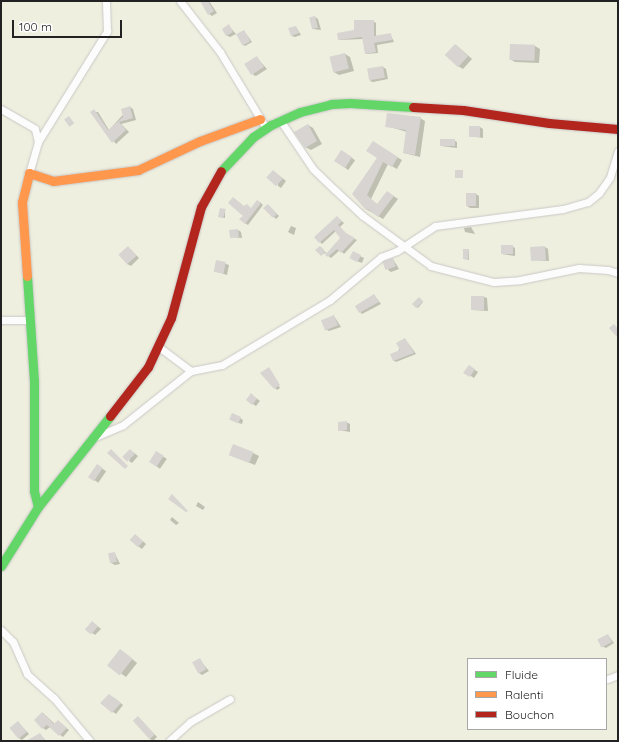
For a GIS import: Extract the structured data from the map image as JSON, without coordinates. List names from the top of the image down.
{
  "legend": ["Fluide", "Ralenti", "Bouchon"],
  "scale_bar": "100 m"
}
